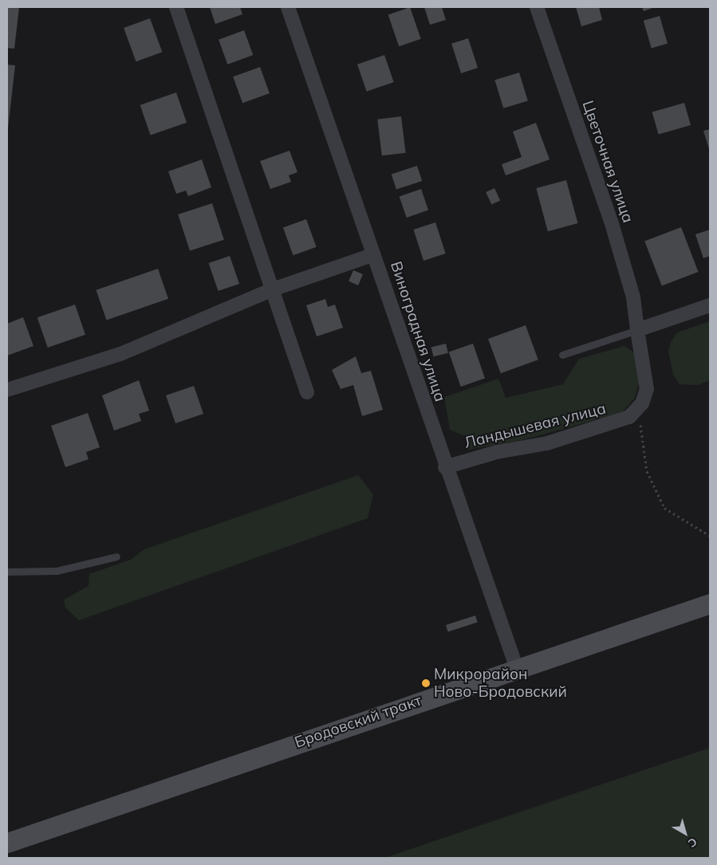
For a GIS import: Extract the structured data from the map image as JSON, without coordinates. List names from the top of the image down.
{
  "streets": {
    "main road": ["Бродовский тракт"],
    "street": ["Цветочная улица", "Виноградная улица", "Ландышевая улица"]
  },
  "crossings": [
    ["Виноградная улица", "Ландышевая улица"],
    ["Виноградная улица", "Бродовский тракт"]
  ],
  "places": ["Микрорайон Ново-Бродовский"],
  "north": "bottom right"
}
